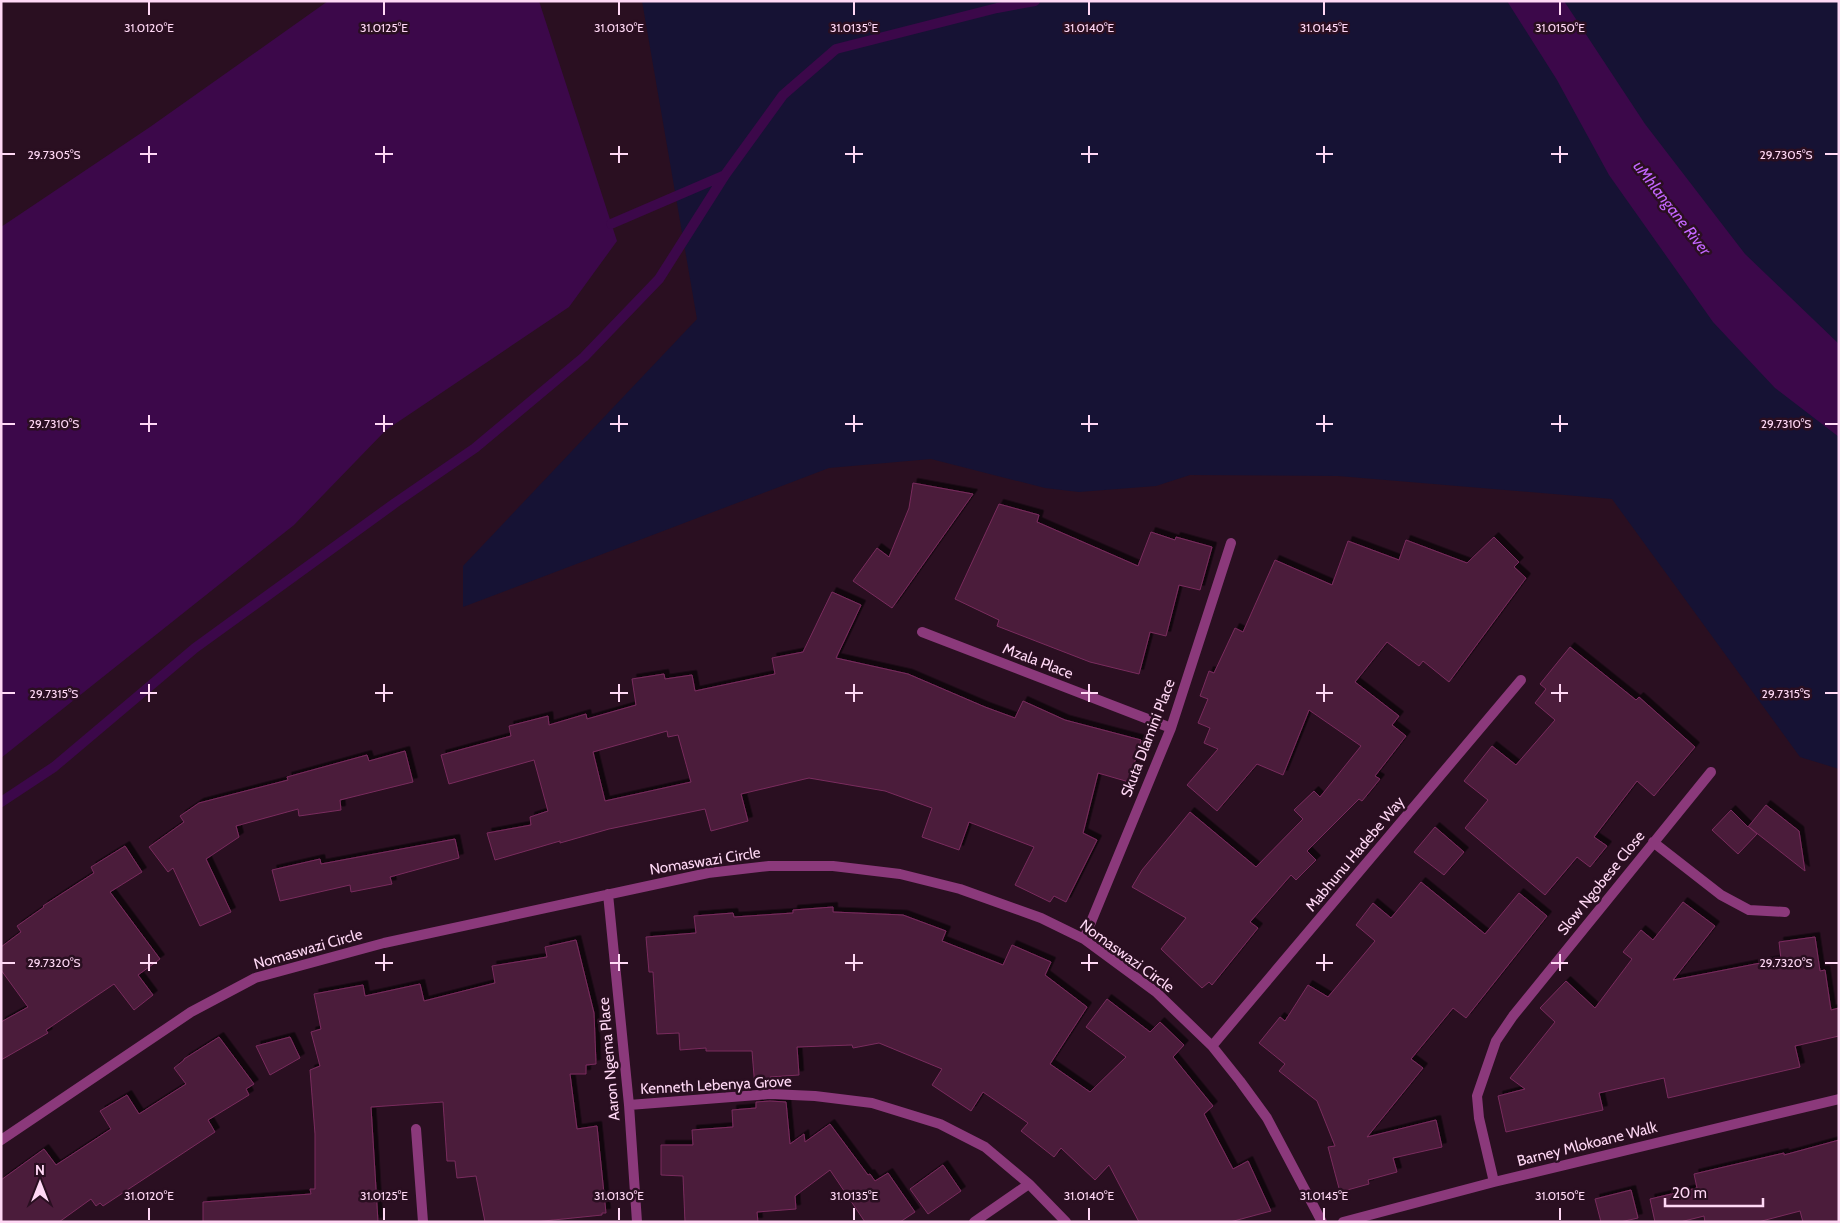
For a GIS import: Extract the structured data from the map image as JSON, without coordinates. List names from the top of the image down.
{
  "streets": {
    "street": [
      "Mzala Place",
      "Skuta Dlamini Place",
      "Mabhunu Hadebe Way",
      "Nomaswazi Circle",
      "Slow Ngobese Close",
      "Aaron Ngema Place",
      "Kenneth Lebenya Grove",
      "Barney Mlokoane Walk"
    ]
  },
  "crossings": [
    ["Mzala Place", "Skuta Dlamini Place"],
    ["Skuta Dlamini Place", "Nomaswazi Circle"],
    ["Mabhunu Hadebe Way", "Nomaswazi Circle"],
    ["Nomaswazi Circle", "Aaron Ngema Place"],
    ["Slow Ngobese Close", "Barney Mlokoane Walk"],
    ["Aaron Ngema Place", "Kenneth Lebenya Grove"]
  ],
  "water": ["uMhlangane River"],
  "scale_bar": "20 m",
  "north": "top",
  "coordinates": [
    "31.0120°E",
    "31.0125°E",
    "31.0130°E",
    "31.0135°E",
    "31.0140°E",
    "31.0145°E",
    "31.0150°E",
    "29.7305°S",
    "29.7310°S",
    "29.7315°S",
    "29.7320°S"
  ]
}
